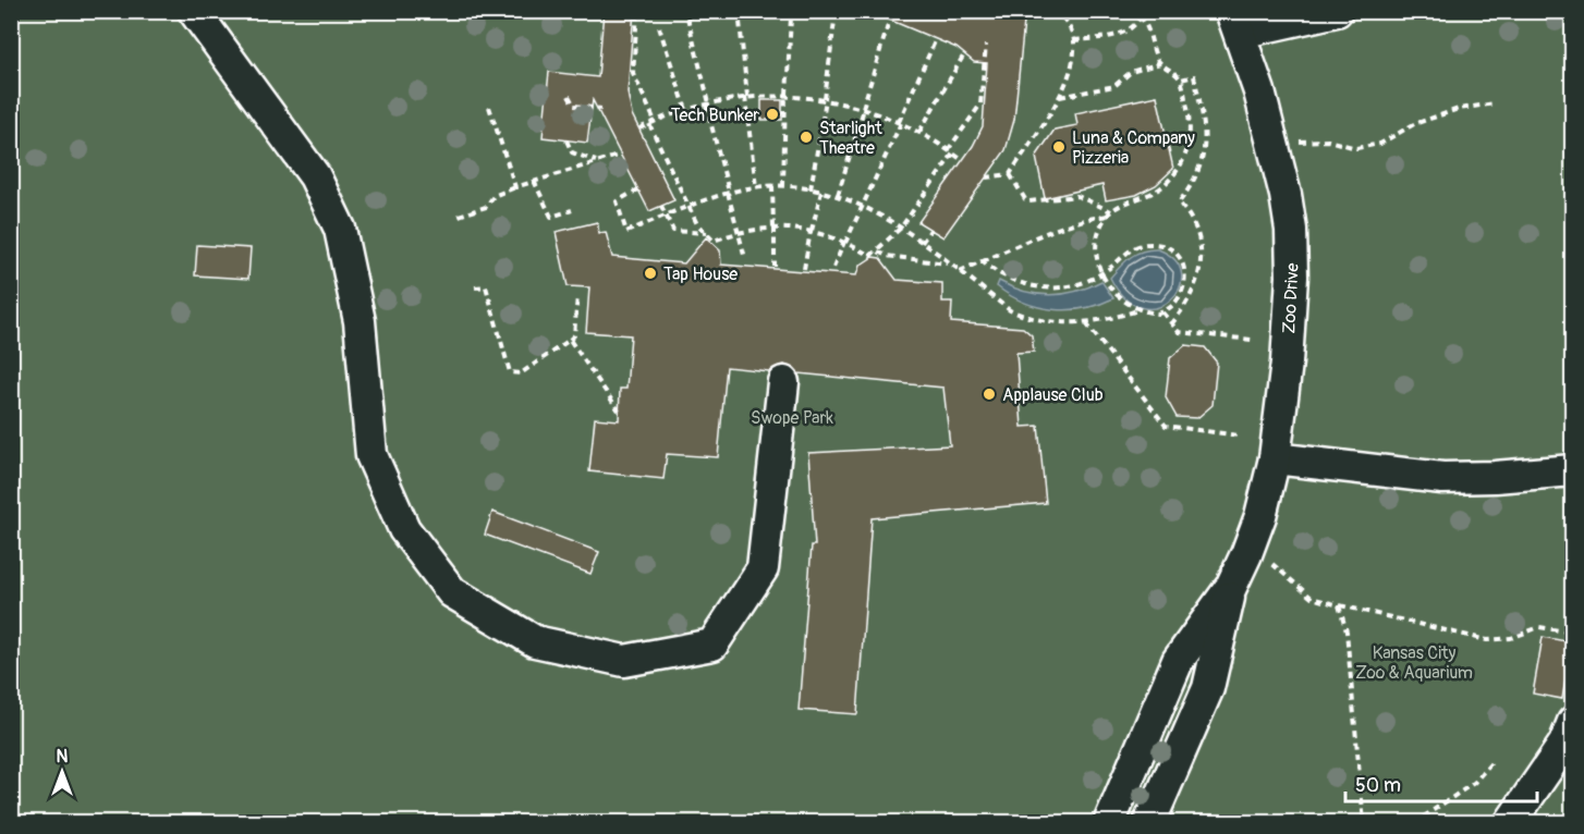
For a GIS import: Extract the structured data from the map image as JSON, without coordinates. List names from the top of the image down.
{
  "streets": {
    "street": ["Zoo Drive"]
  },
  "parks": ["Swope Park", "Kansas City Zoo & Aquarium"],
  "places": [
    "Tech Bunker",
    "Starlight Theatre",
    "Luna & Company Pizzeria",
    "Tap House",
    "Applause Club"
  ],
  "scale_bar": "50 m",
  "north": "top"
}
